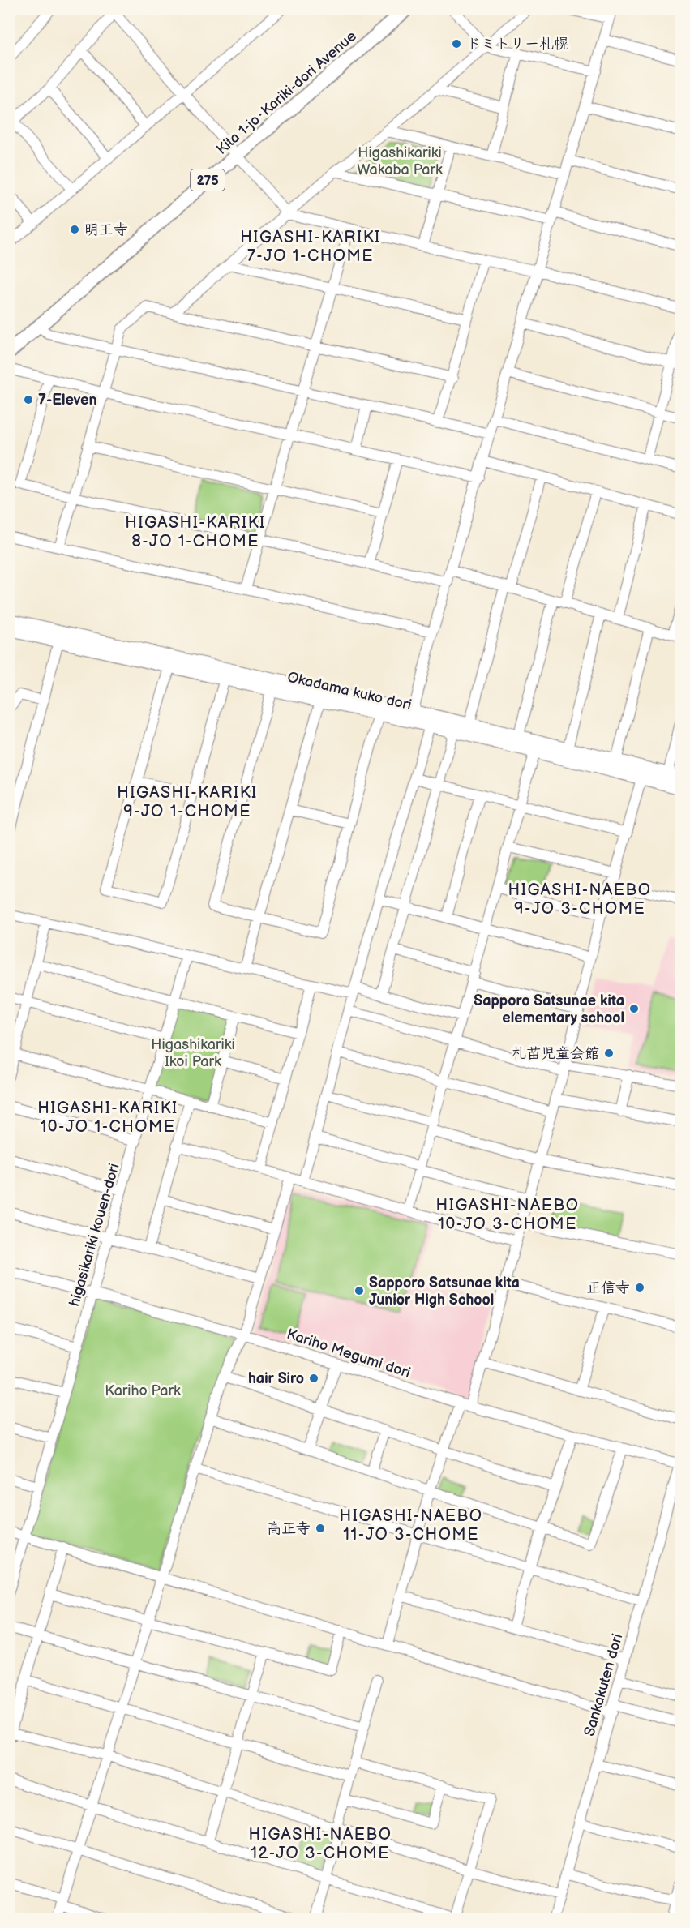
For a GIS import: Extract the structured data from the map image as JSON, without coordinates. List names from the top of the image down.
{
  "streets": {
    "highway": ["Kita 1-jo･Kariki-dori Avenue", "275"],
    "main road": ["Okadama kuko dori"],
    "street": ["higasikariki kouen-dori", "Kariho Megumi dori", "Sankakuten dori"]
  },
  "crossings": [
    ["higasikariki kouen-dori", "Kariho Megumi dori"],
    ["Kariho Megumi dori", "Sankakuten dori"]
  ],
  "districts": [
    "HIGASHI-KARIKI 7-JO 1-CHOME",
    "HIGASHI-KARIKI 8-JO 1-CHOME",
    "HIGASHI-KARIKI 9-JO 1-CHOME",
    "HIGASHI-NAEBO 9-JO 3-CHOME",
    "HIGASHI-KARIKI 10-JO 1-CHOME",
    "HIGASHI-NAEBO 10-JO 3-CHOME",
    "HIGASHI-NAEBO 11-JO 3-CHOME",
    "HIGASHI-NAEBO 12-JO 3-CHOME"
  ],
  "parks": ["Higashikariki Wakaba Park", "Higashikariki Ikoi Park", "Kariho Park"],
  "places": [
    "ドミトリー札幌",
    "明王寺",
    "7-Eleven",
    "Sapporo Satsunae kita elementary school",
    "札苗児童会館",
    "正信寺",
    "Sapporo Satsunae kita Junior High School",
    "hair Siro",
    "髙正寺"
  ]
}
